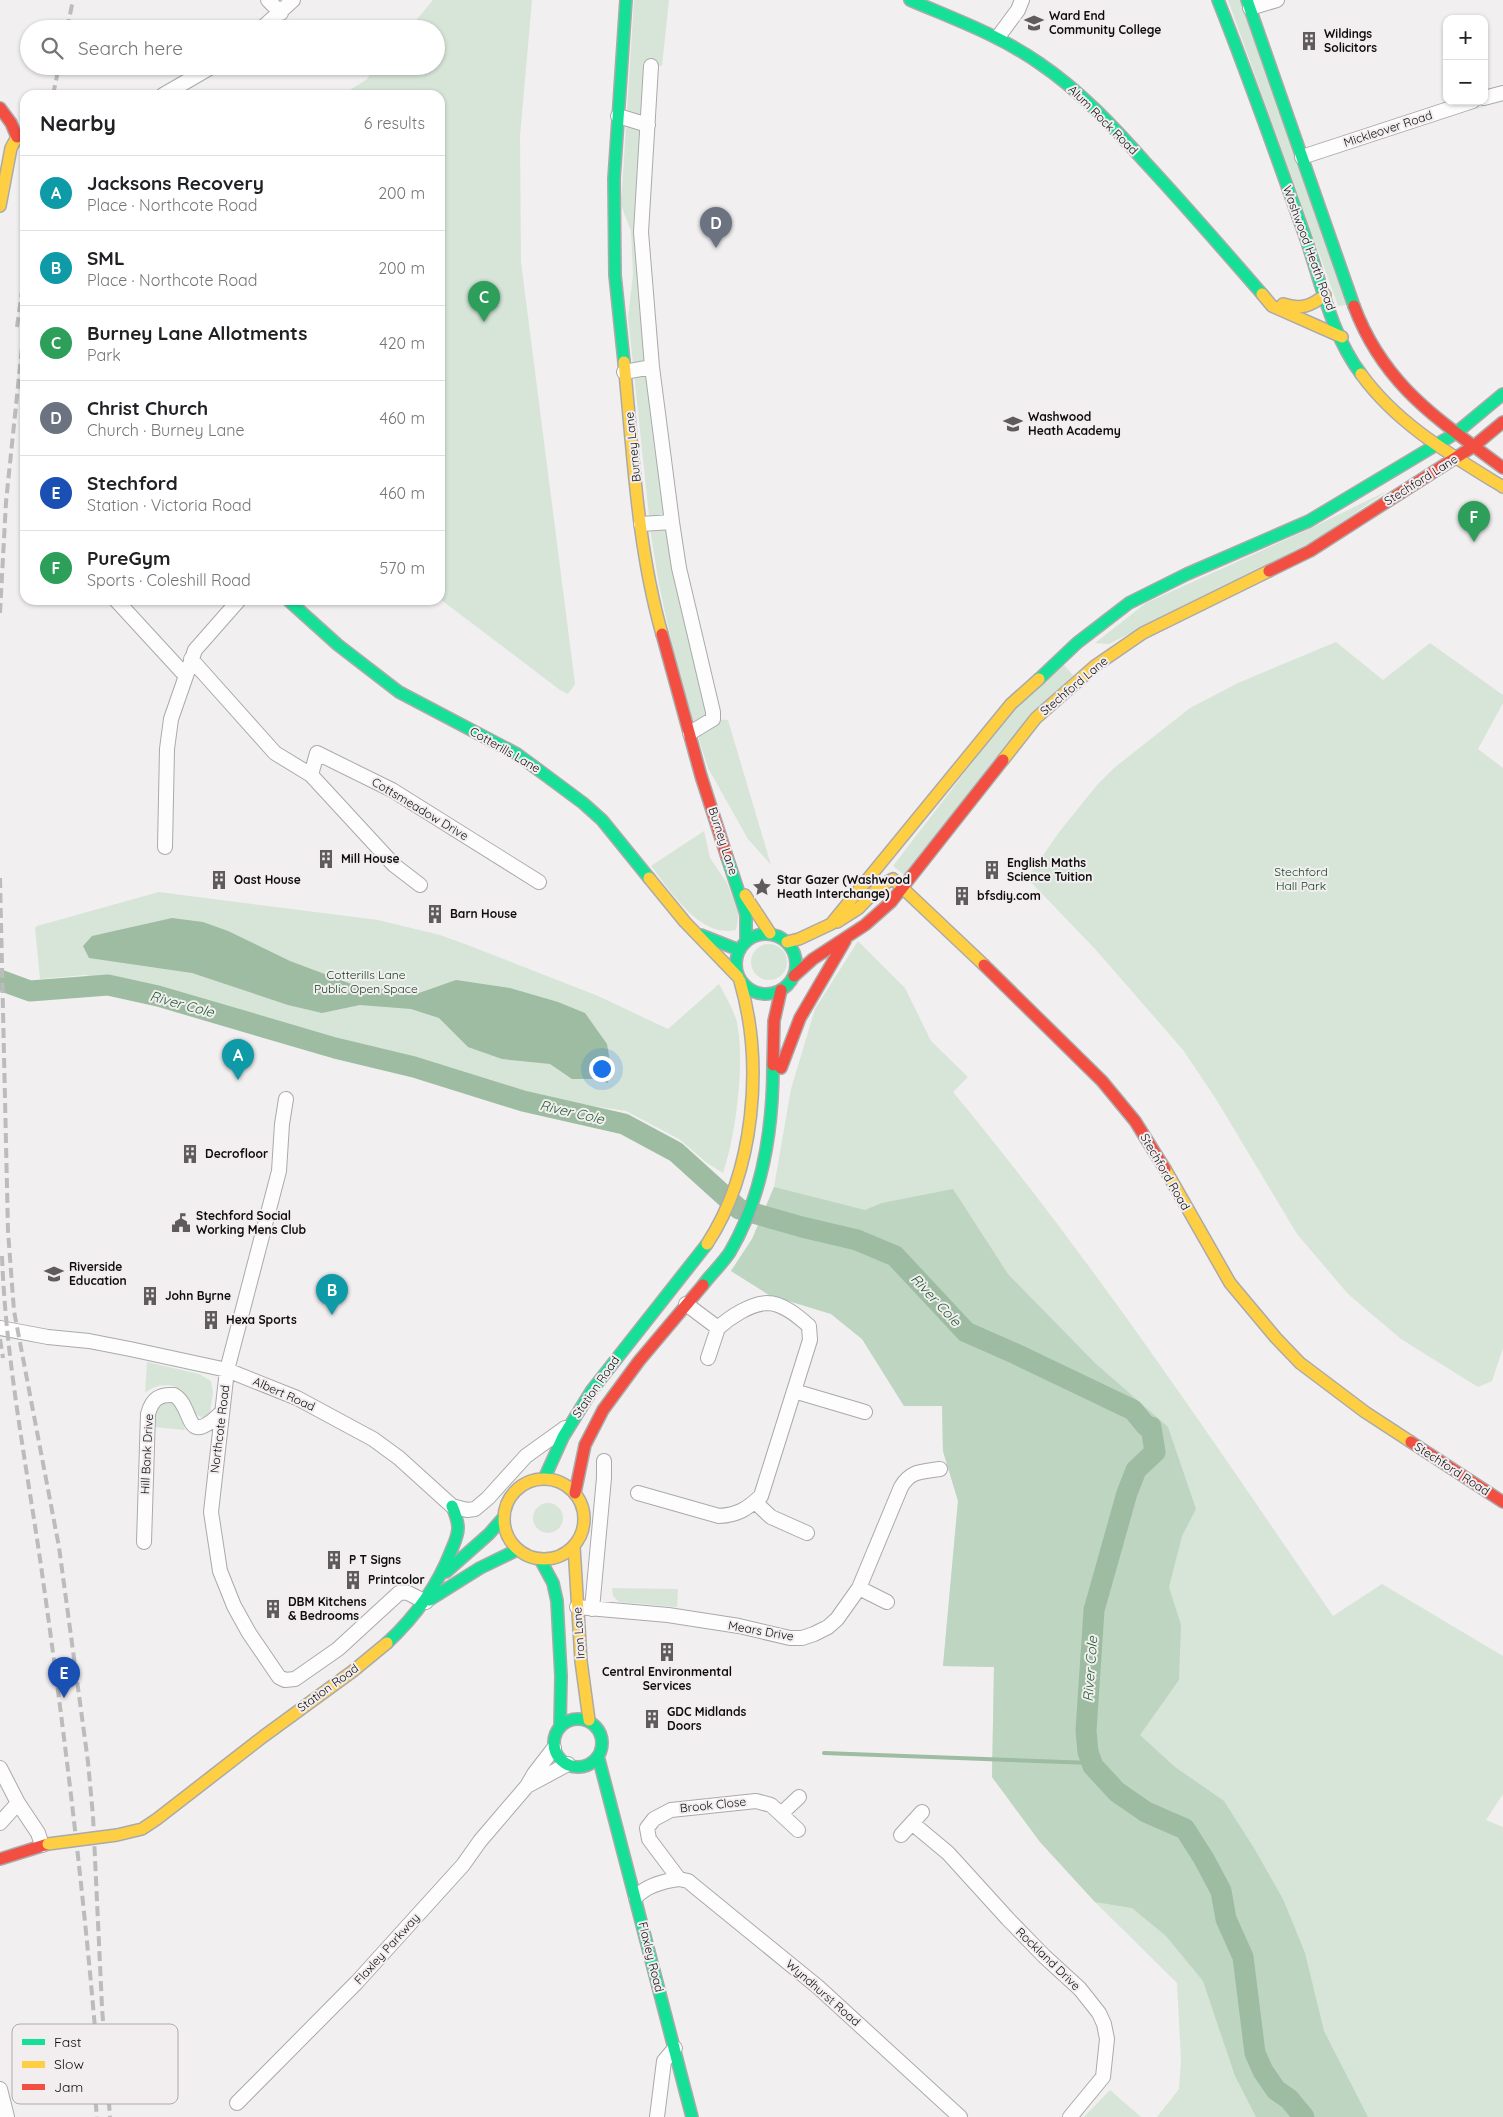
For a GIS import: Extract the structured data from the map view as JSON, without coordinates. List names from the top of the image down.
{
  "streets": {
    "main road": [
      "Alum Rock Road",
      "Washwood Heath Road",
      "Burney Lane",
      "Stechford Lane",
      "Cotterills Lane",
      "Stechford Road",
      "Station Road",
      "Iron Lane",
      "Flaxley Road"
    ],
    "street": [
      "Mickleover Road",
      "Cottsmeadow Drive",
      "Albert Road",
      "Northcote Road",
      "Hill Bank Drive",
      "Mears Drive",
      "Brook Close",
      "Flaxley Parkway",
      "Rockland Drive",
      "Wyndhurst Road"
    ]
  },
  "crossings": [
    ["Alum Rock Road", "Washwood Heath Road"],
    ["Mickleover Road", "Washwood Heath Road"],
    ["Washwood Heath Road", "Stechford Lane"],
    ["Burney Lane", "Stechford Lane"],
    ["Burney Lane", "Cotterills Lane"],
    ["Burney Lane", "Station Road"],
    ["Stechford Lane", "Cotterills Lane"],
    ["Stechford Lane", "Stechford Road"],
    ["Stechford Lane", "Station Road"],
    ["Cotterills Lane", "Station Road"],
    ["Station Road", "Albert Road"],
    ["Station Road", "Northcote Road"],
    ["Albert Road", "Northcote Road"],
    ["Northcote Road", "Hill Bank Drive"],
    ["Mears Drive", "Iron Lane"],
    ["Iron Lane", "Flaxley Parkway"],
    ["Iron Lane", "Flaxley Road"],
    ["Brook Close", "Wyndhurst Road"],
    ["Flaxley Parkway", "Flaxley Road"]
  ],
  "water": ["River Cole"],
  "parks": ["Stechford Hall Park", "Cotterills Lane Public Open Space"],
  "places": {
    "school or university": ["Ward End Community College", "Washwood Heath Academy", "Riverside Education"],
    "building": [
      "Wildings Solicitors",
      "Mill House",
      "English Maths Science Tuition",
      "Oast House",
      "bfsdiy.com",
      "Barn House",
      "Decrofloor",
      "John Byrne",
      "Hexa Sports",
      "P T Signs",
      "Printcolor",
      "DBM Kitchens & Bedrooms",
      "Central Environmental Services",
      "GDC Midlands Doors"
    ],
    "place": ["Star Gazer (Washwood Heath Interchange)"],
    "public building": ["Stechford Social Working Mens Club"]
  },
  "legend": ["Fast", "Slow", "Jam"],
  "page": {
    "map_buttons": ["+", "−"],
    "search": "Search here",
    "heading": ["Nearby", "6 results"],
    "list": [
      {
        "mark": "A",
        "name": "Jacksons Recovery",
        "note": "Place · Northcote Road",
        "value": "200 m"
      },
      {
        "mark": "B",
        "name": "SML",
        "note": "Place · Northcote Road",
        "value": "200 m"
      },
      {
        "mark": "C",
        "name": "Burney Lane Allotments",
        "note": "Park",
        "value": "420 m"
      },
      {
        "mark": "D",
        "name": "Christ Church",
        "note": "Church · Burney Lane",
        "value": "460 m"
      },
      {
        "mark": "E",
        "name": "Stechford",
        "note": "Station · Victoria Road",
        "value": "460 m"
      },
      {
        "mark": "F",
        "name": "PureGym",
        "note": "Sports · Coleshill Road",
        "value": "570 m"
      }
    ],
    "pins": [
      "D",
      "C",
      "F",
      "A",
      "B",
      "E"
    ]
  }
}
